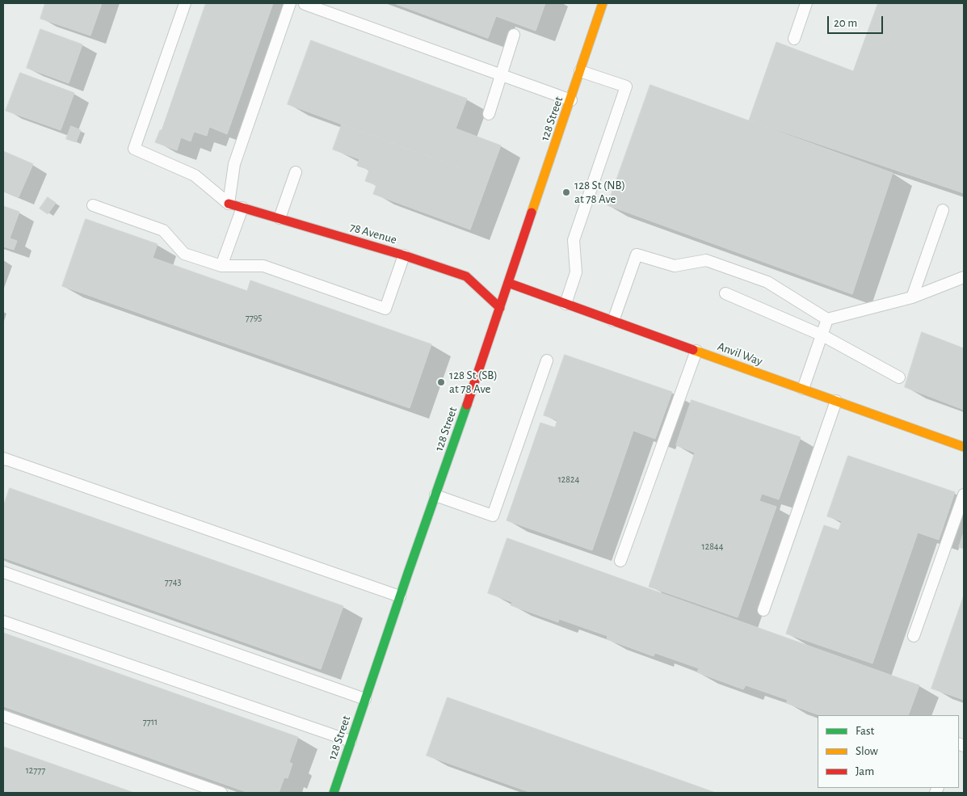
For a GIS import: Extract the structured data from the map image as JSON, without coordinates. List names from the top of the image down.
{
  "streets": {
    "main road": ["128 Street", "78 Avenue", "Anvil Way"]
  },
  "crossings": [
    ["128 Street", "78 Avenue"],
    ["128 Street", "Anvil Way"]
  ],
  "places": ["128 St (NB) at 78 Ave", "128 St (SB) at 78 Ave"],
  "house_numbers": [
    "7795",
    "12824",
    "12844",
    "7743",
    "7711",
    "12777"
  ],
  "legend": ["Fast", "Slow", "Jam"],
  "scale_bar": "20 m"
}
